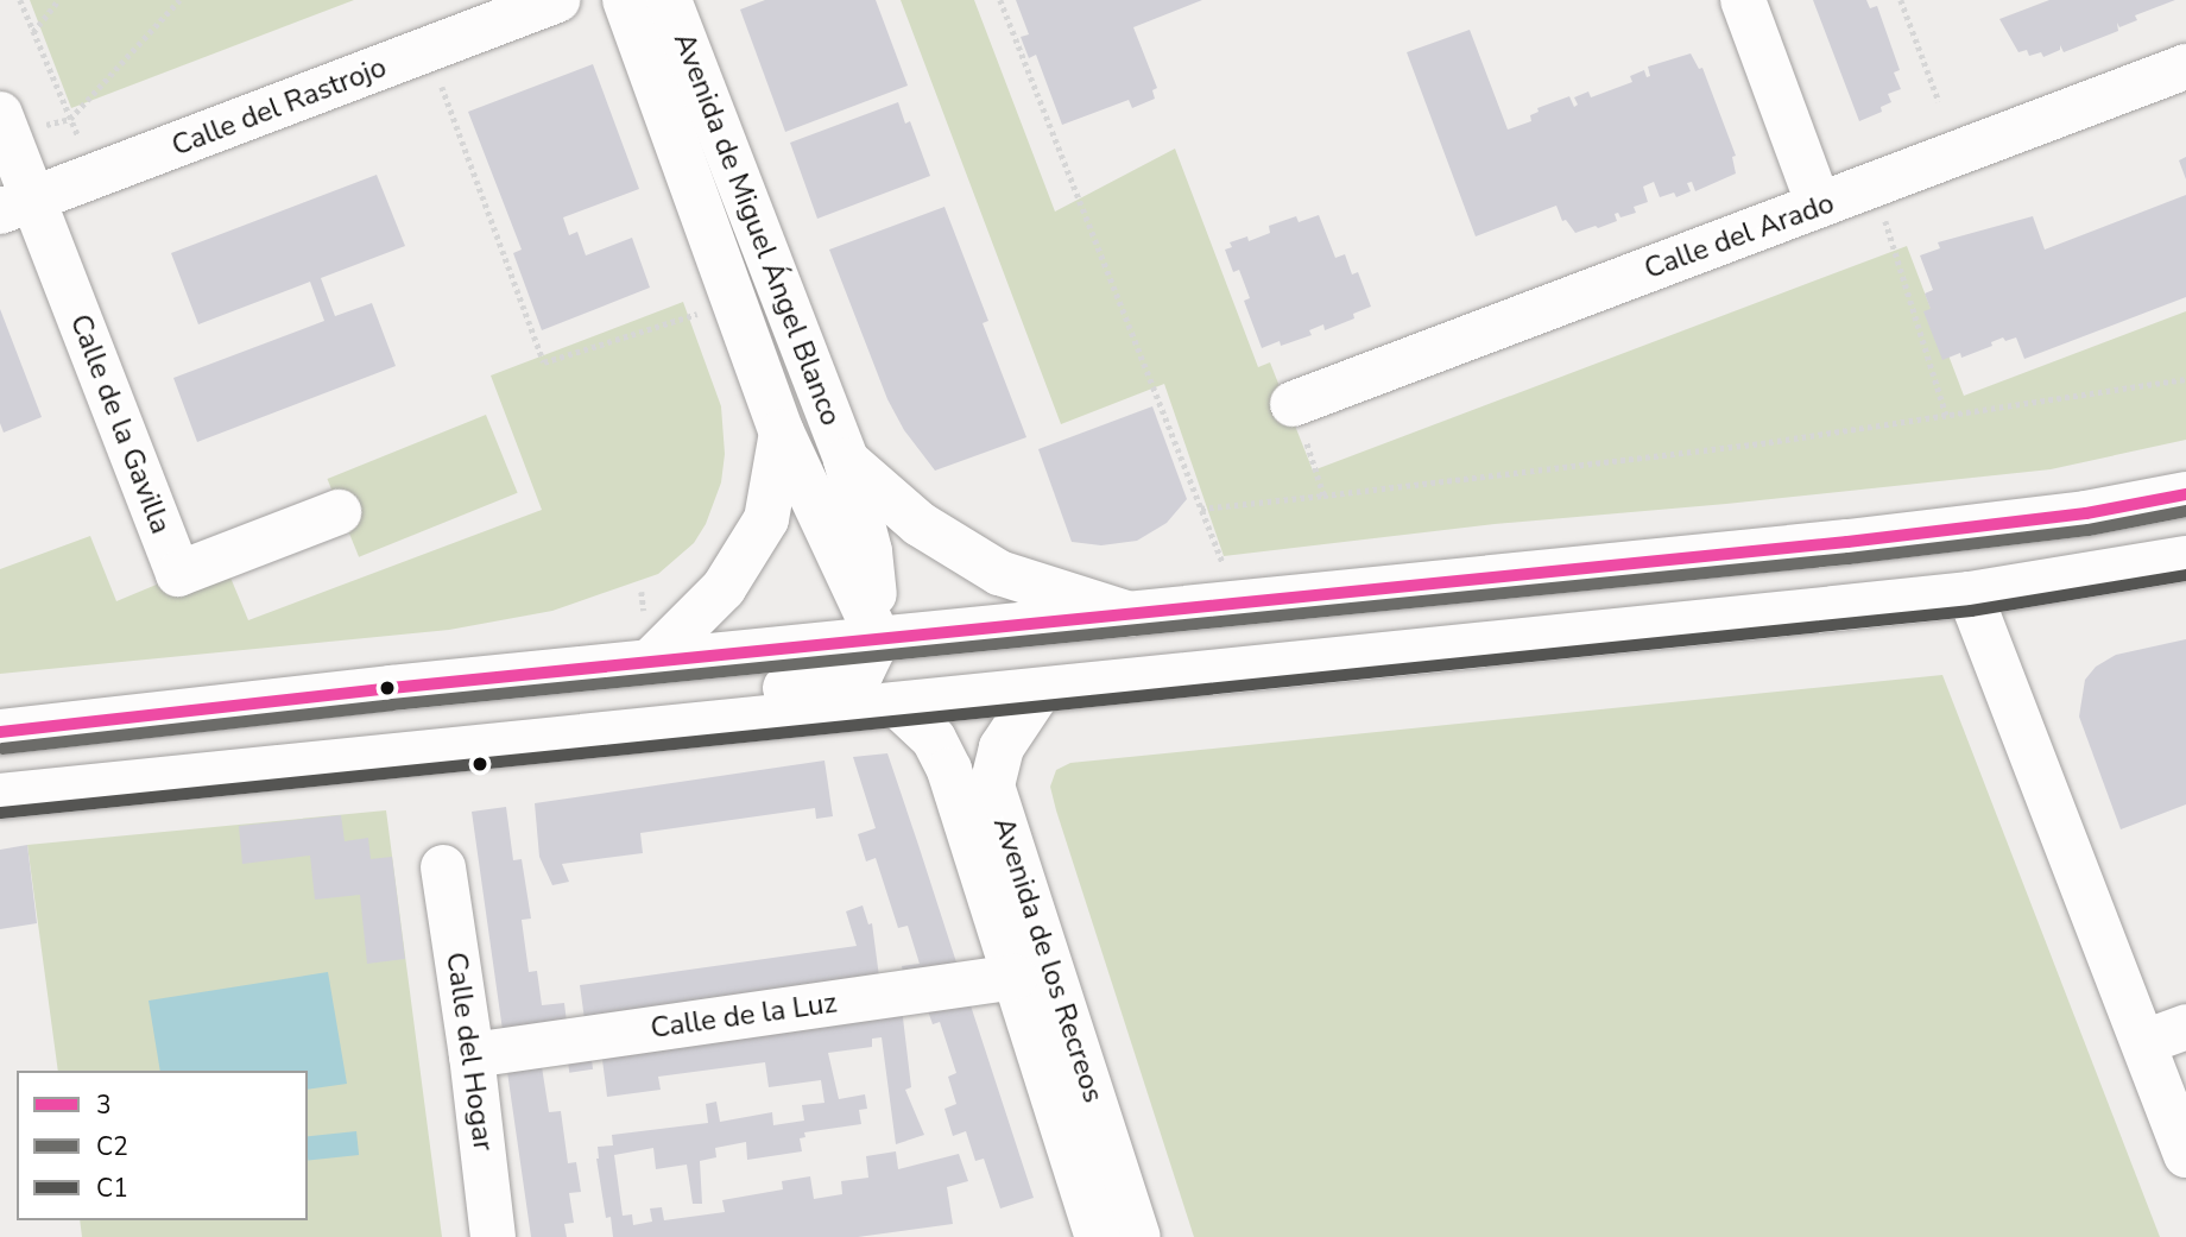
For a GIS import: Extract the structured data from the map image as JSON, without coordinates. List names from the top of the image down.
{
  "streets": {
    "street": [
      "Calle del Rastrojo",
      "Avenida de Miguel Ángel Blanco",
      "Calle del Arado",
      "Calle de la Gavilla",
      "Avenida de los Recreos",
      "Calle de la Luz",
      "Calle del Hogar"
    ]
  },
  "crossings": [
    ["Calle del Rastrojo", "Calle de la Gavilla"],
    ["Avenida de los Recreos", "Calle de la Luz"],
    ["Calle de la Luz", "Calle del Hogar"]
  ],
  "lines": ["transit line 3", "transit line C2", "transit line C1"],
  "legend": ["3", "C2", "C1"]
}
